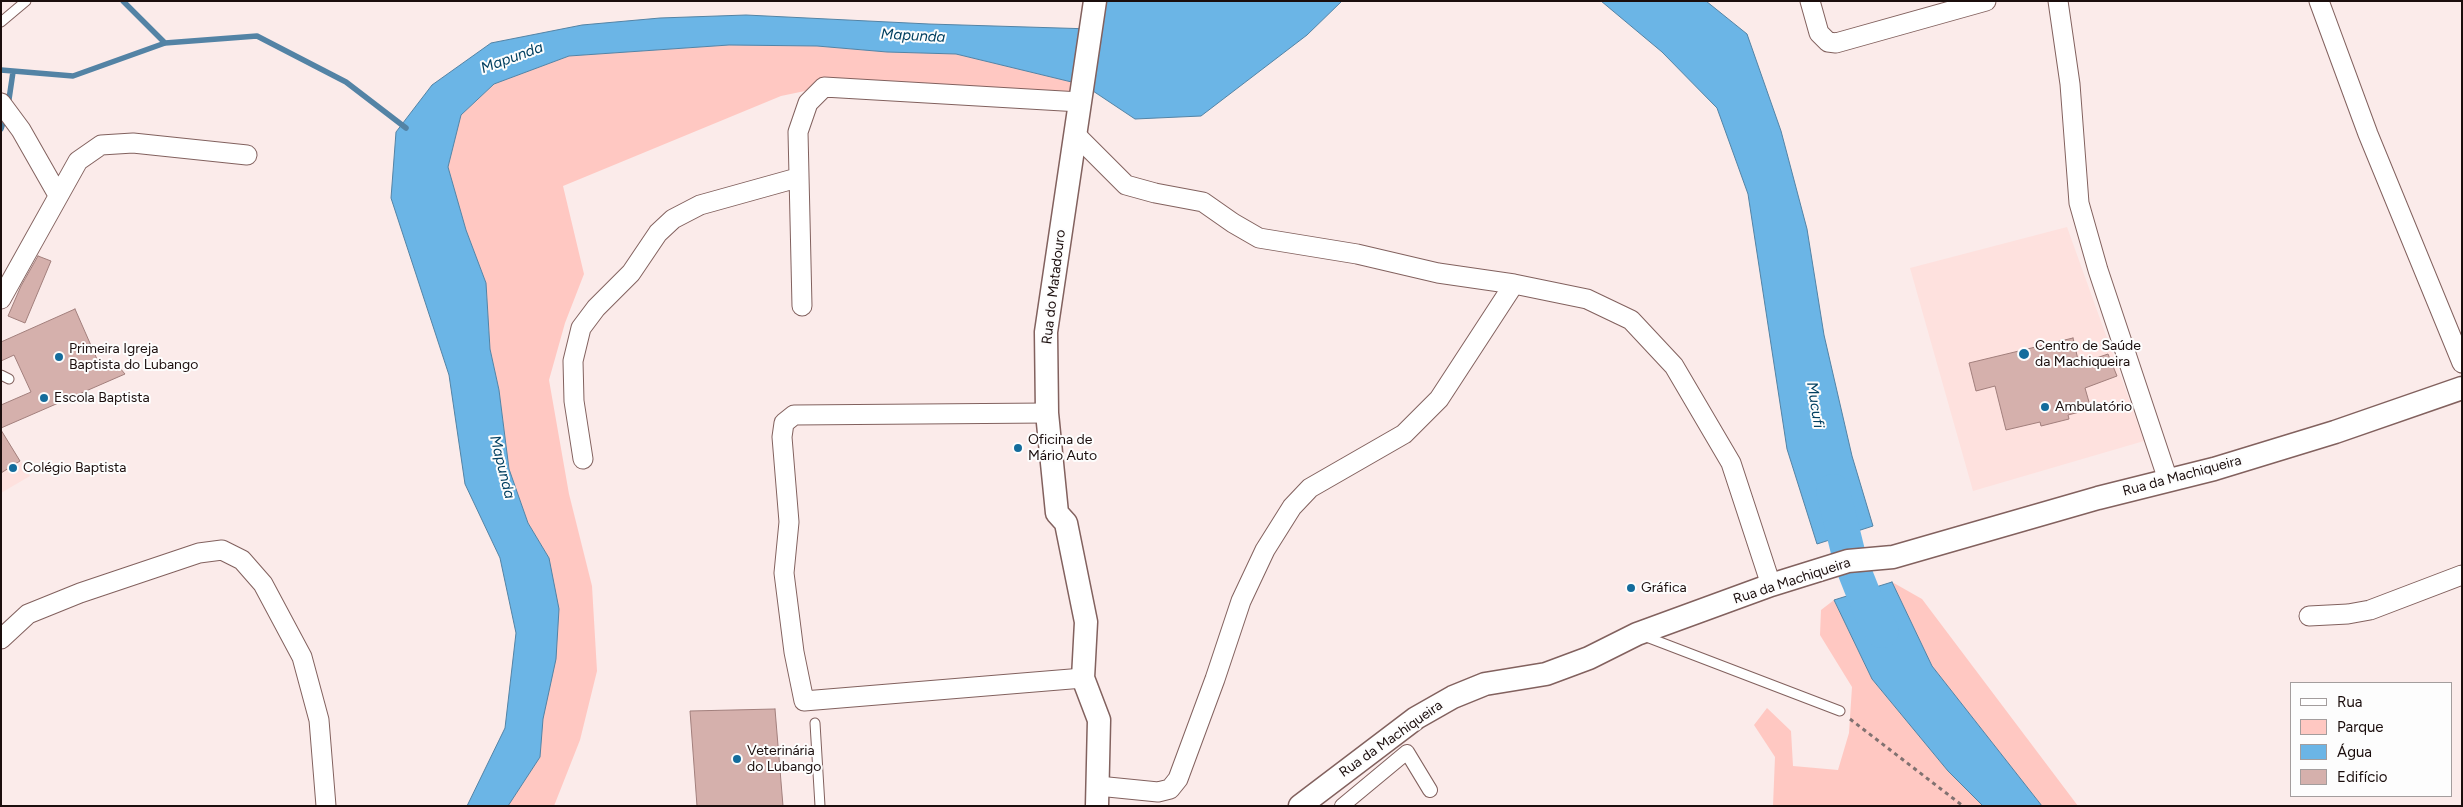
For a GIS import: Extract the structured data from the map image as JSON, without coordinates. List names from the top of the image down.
{
  "streets": {
    "street": ["Rua do Matadouro", "Rua da Machiqueira"]
  },
  "water": ["Mapunda", "Mucufi"],
  "places": [
    "Centro de Saúde da Machiqueira",
    "Primeira Igreja Baptista do Lubango",
    "Escola Baptista",
    "Ambulatório",
    "Oficina de Mário Auto",
    "Colégio Baptista",
    "Gráfica",
    "Veterinária do Lubango"
  ],
  "legend": [
    "Rua",
    "Parque",
    "Água",
    "Edifício"
  ]
}
